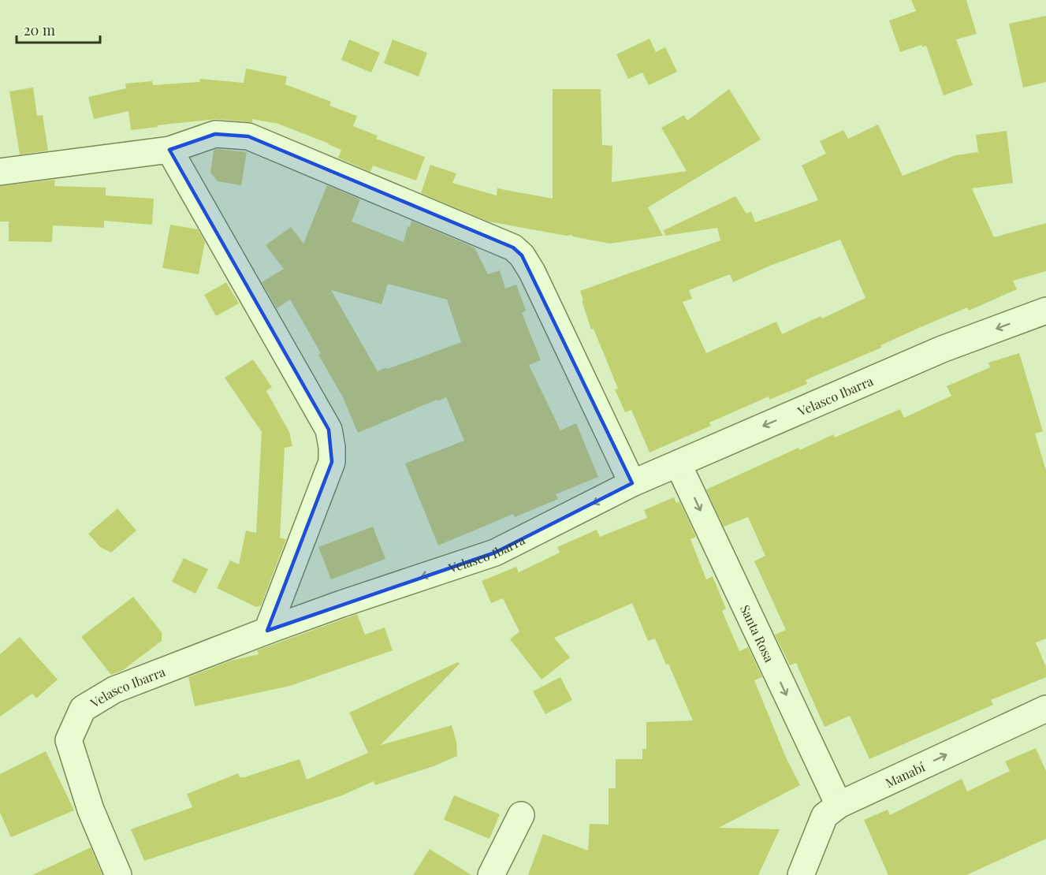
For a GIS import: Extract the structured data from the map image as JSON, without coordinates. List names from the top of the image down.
{
  "streets": {
    "street": ["Velasco Ibarra", "Santa Rosa", "Manabí"]
  },
  "crossings": [
    ["Velasco Ibarra", "Santa Rosa"],
    ["Santa Rosa", "Manabí"]
  ],
  "one_way": ["Velasco Ibarra", "Santa Rosa", "Manabí"],
  "scale_bar": "20 m"
}
